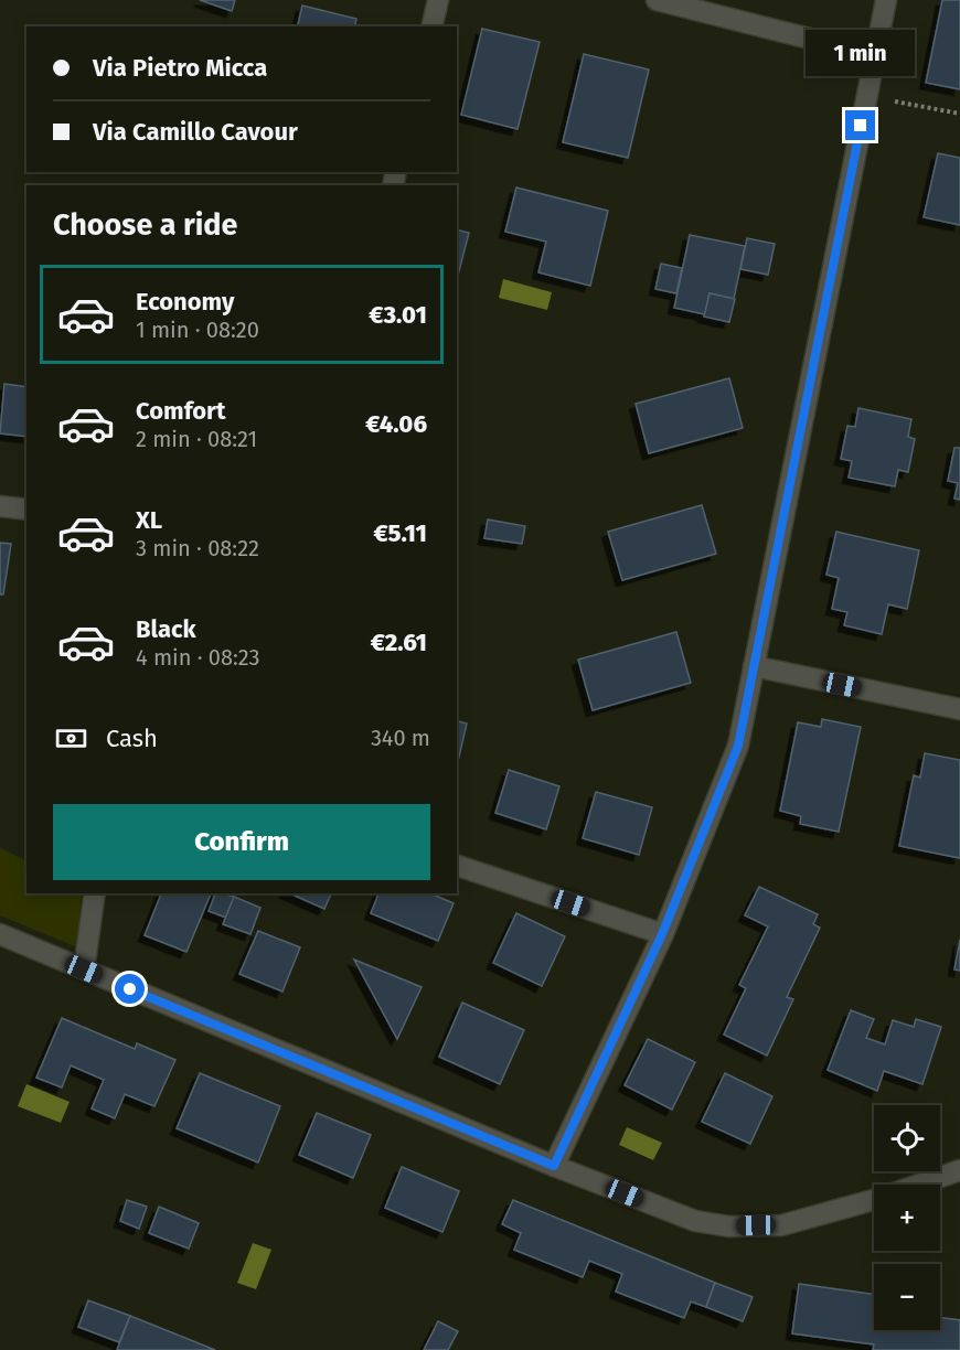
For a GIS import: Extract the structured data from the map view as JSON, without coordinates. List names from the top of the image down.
{
  "page": {
    "banner": ["Via Pietro Micca", "Via Camillo Cavour"],
    "bubble": "1 min",
    "heading": "Choose a ride",
    "list": [
      {
        "name": "Economy",
        "note": "1 min · 08:20",
        "value": "€3.01"
      },
      {
        "name": "Comfort",
        "note": "2 min · 08:21",
        "value": "€4.06"
      },
      {
        "name": "XL",
        "note": "3 min · 08:22",
        "value": "€5.11"
      },
      {
        "name": "Black",
        "note": "4 min · 08:23",
        "value": "€2.61"
      }
    ],
    "pay": ["Cash", "340 m"],
    "buttons": "Confirm",
    "map_buttons": ["+", "−"]
  }
}
